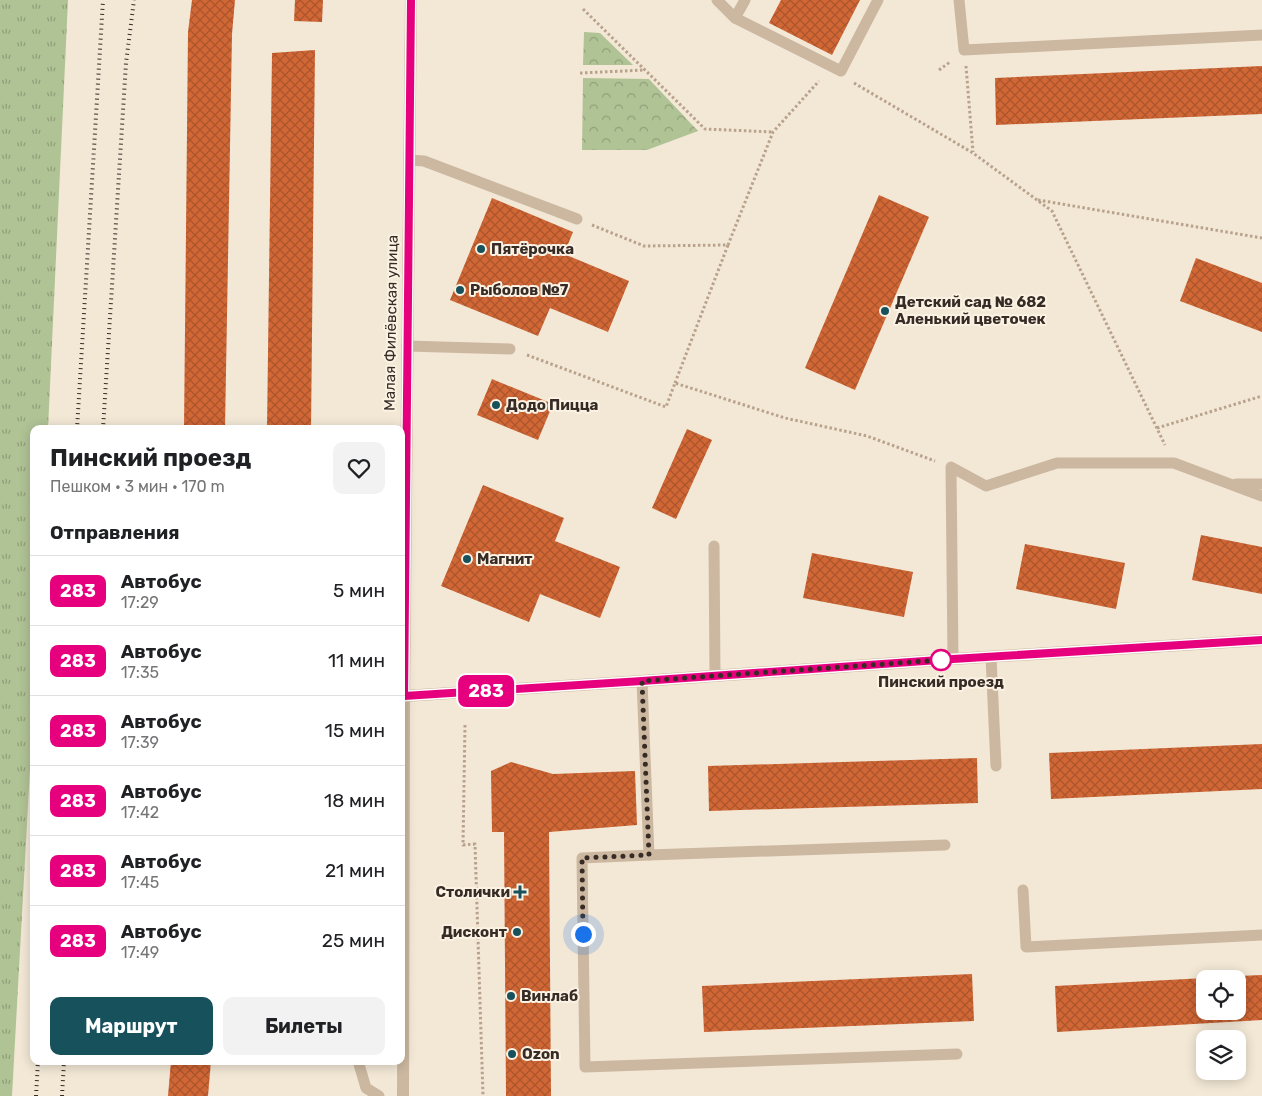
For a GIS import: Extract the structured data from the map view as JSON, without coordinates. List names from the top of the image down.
{
  "streets": {
    "street": ["Малая Филёвская улица"]
  },
  "places": {
    "other": [
      "Пятёрочка",
      "Рыболов №7",
      "Детский сад № 682 Аленький цветочек",
      "Додо Пицца",
      "Магнит",
      "Пинский проезд",
      "Дисконт",
      "Винлаб",
      "Ozon"
    ],
    "health": ["Столички"]
  },
  "lines": ["bus line 283"],
  "page": {
    "on_map": "283",
    "heading": [
      ["Пинский проезд", "Пешком · 3 мин · 170 m"],
      "Отправления"
    ],
    "list": [
      {
        "mark": "283",
        "name": "Автобус",
        "note": "17:29",
        "value": "5 мин"
      },
      {
        "mark": "283",
        "name": "Автобус",
        "note": "17:35",
        "value": "11 мин"
      },
      {
        "mark": "283",
        "name": "Автобус",
        "note": "17:39",
        "value": "15 мин"
      },
      {
        "mark": "283",
        "name": "Автобус",
        "note": "17:42",
        "value": "18 мин"
      },
      {
        "mark": "283",
        "name": "Автобус",
        "note": "17:45",
        "value": "21 мин"
      },
      {
        "mark": "283",
        "name": "Автобус",
        "note": "17:49",
        "value": "25 мин"
      }
    ],
    "buttons": ["Маршрут", "Билеты"]
  }
}
